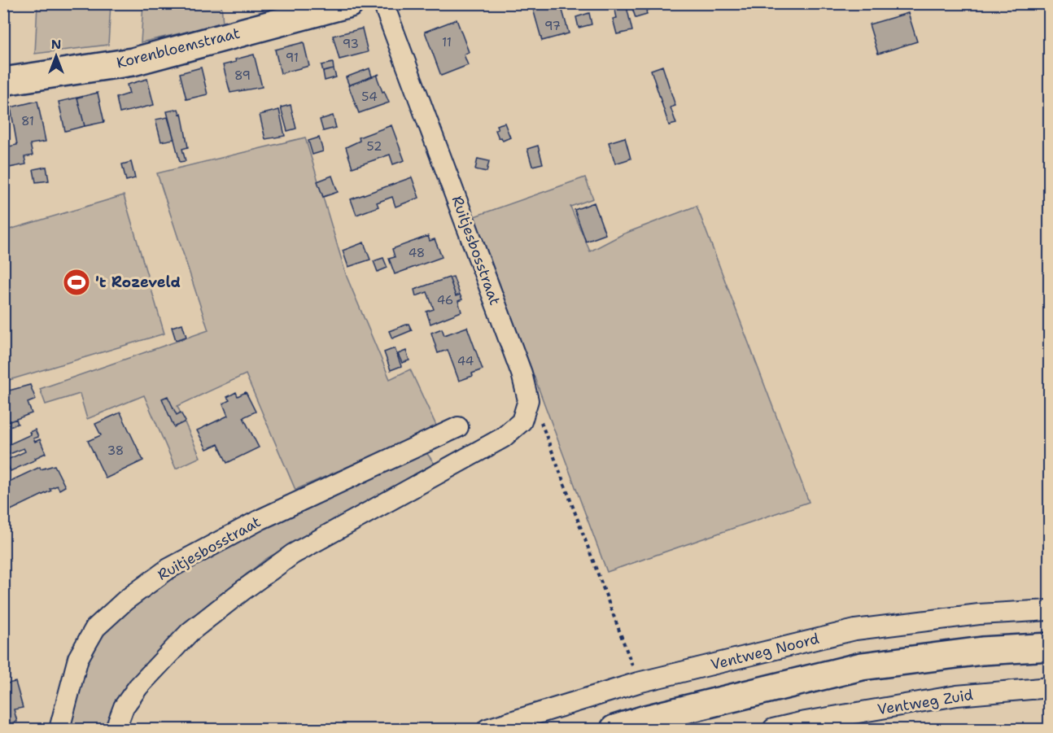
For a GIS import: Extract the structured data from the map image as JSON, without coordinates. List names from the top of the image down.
{
  "streets": {
    "main road": ["Korenbloemstraat"],
    "street": ["Ruitjesbosstraat", "Ventweg Noord", "Ventweg Zuid"]
  },
  "places": {
    "sports": ["'t Rozeveld"]
  },
  "house_numbers": [
    "97",
    "11",
    "93",
    "91",
    "89",
    "54",
    "81",
    "52",
    "48",
    "46",
    "44",
    "38"
  ],
  "north": "top"
}
